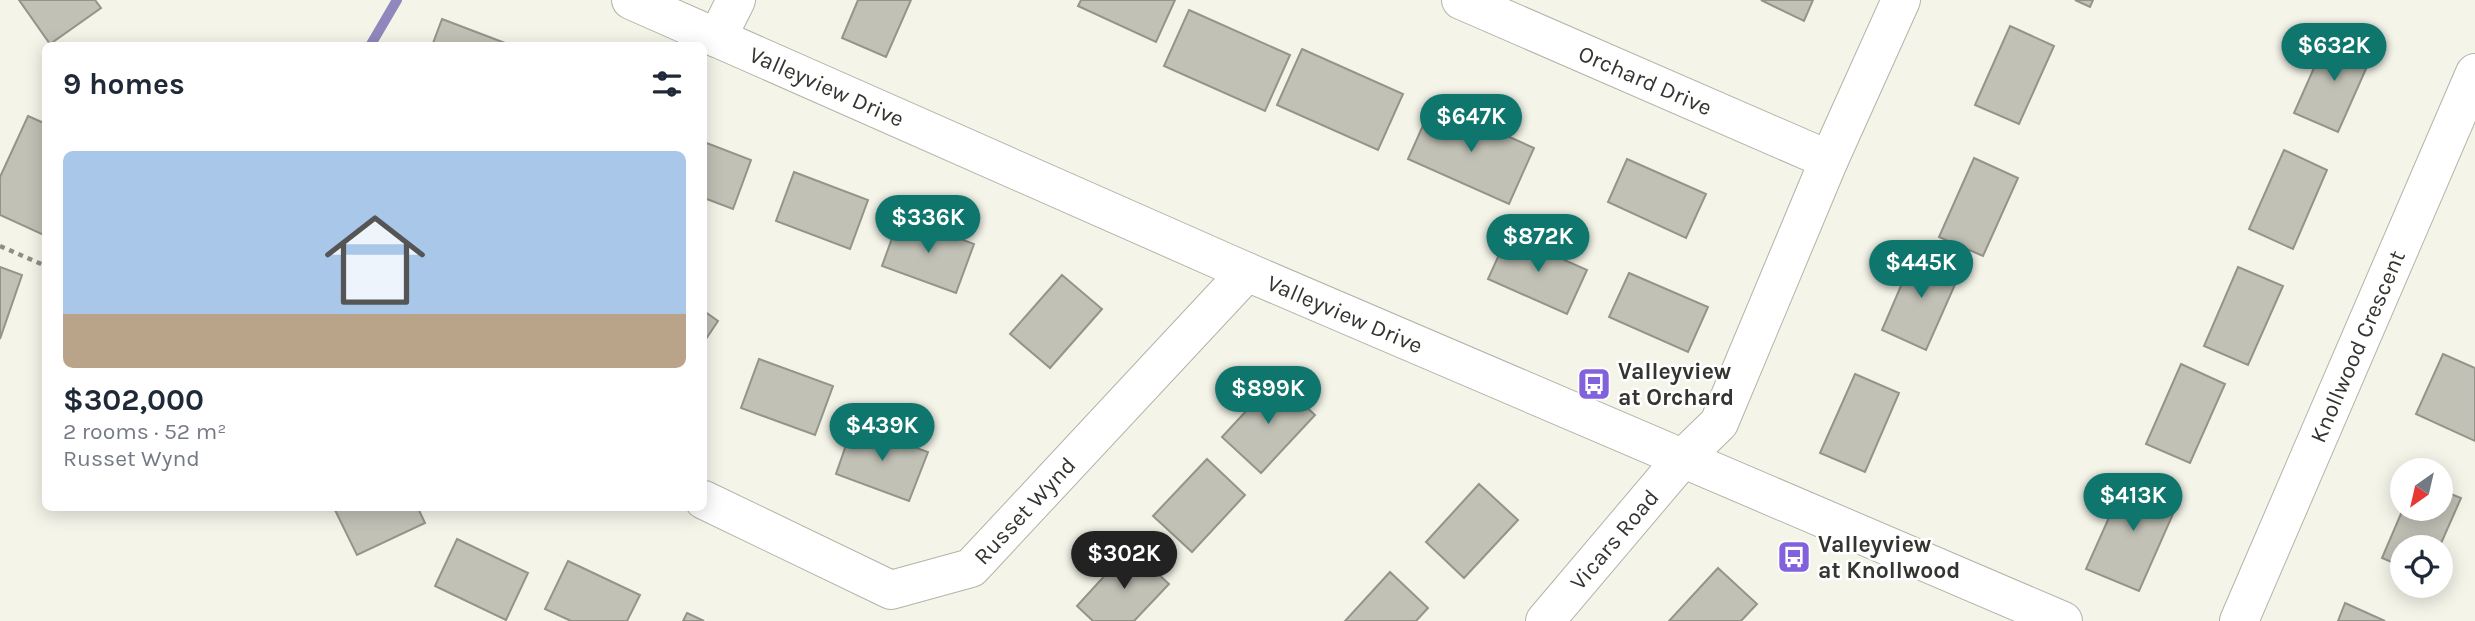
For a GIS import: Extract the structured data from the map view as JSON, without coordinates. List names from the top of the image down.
{
  "streets": {
    "street": [
      "Orchard Drive",
      "Valleyview Drive",
      "Knollwood Crescent",
      "Russet Wynd",
      "Vicars Road"
    ]
  },
  "crossings": [
    ["Valleyview Drive", "Russet Wynd"],
    ["Valleyview Drive", "Vicars Road"]
  ],
  "places": {
    "bus stop": ["Valleyview at Orchard", "Valleyview at Knollwood"]
  },
  "north": "bottom left",
  "page": {
    "price": [
      "$632K",
      "$647K",
      "$336K",
      "$872K",
      "$445K",
      "$899K",
      "$439K",
      "$413K",
      "$302K"
    ],
    "heading": "9 homes",
    "list": [
      {
        "name": "$302,000",
        "note": "2 rooms · 52 m² · Russet Wynd"
      }
    ]
  }
}
